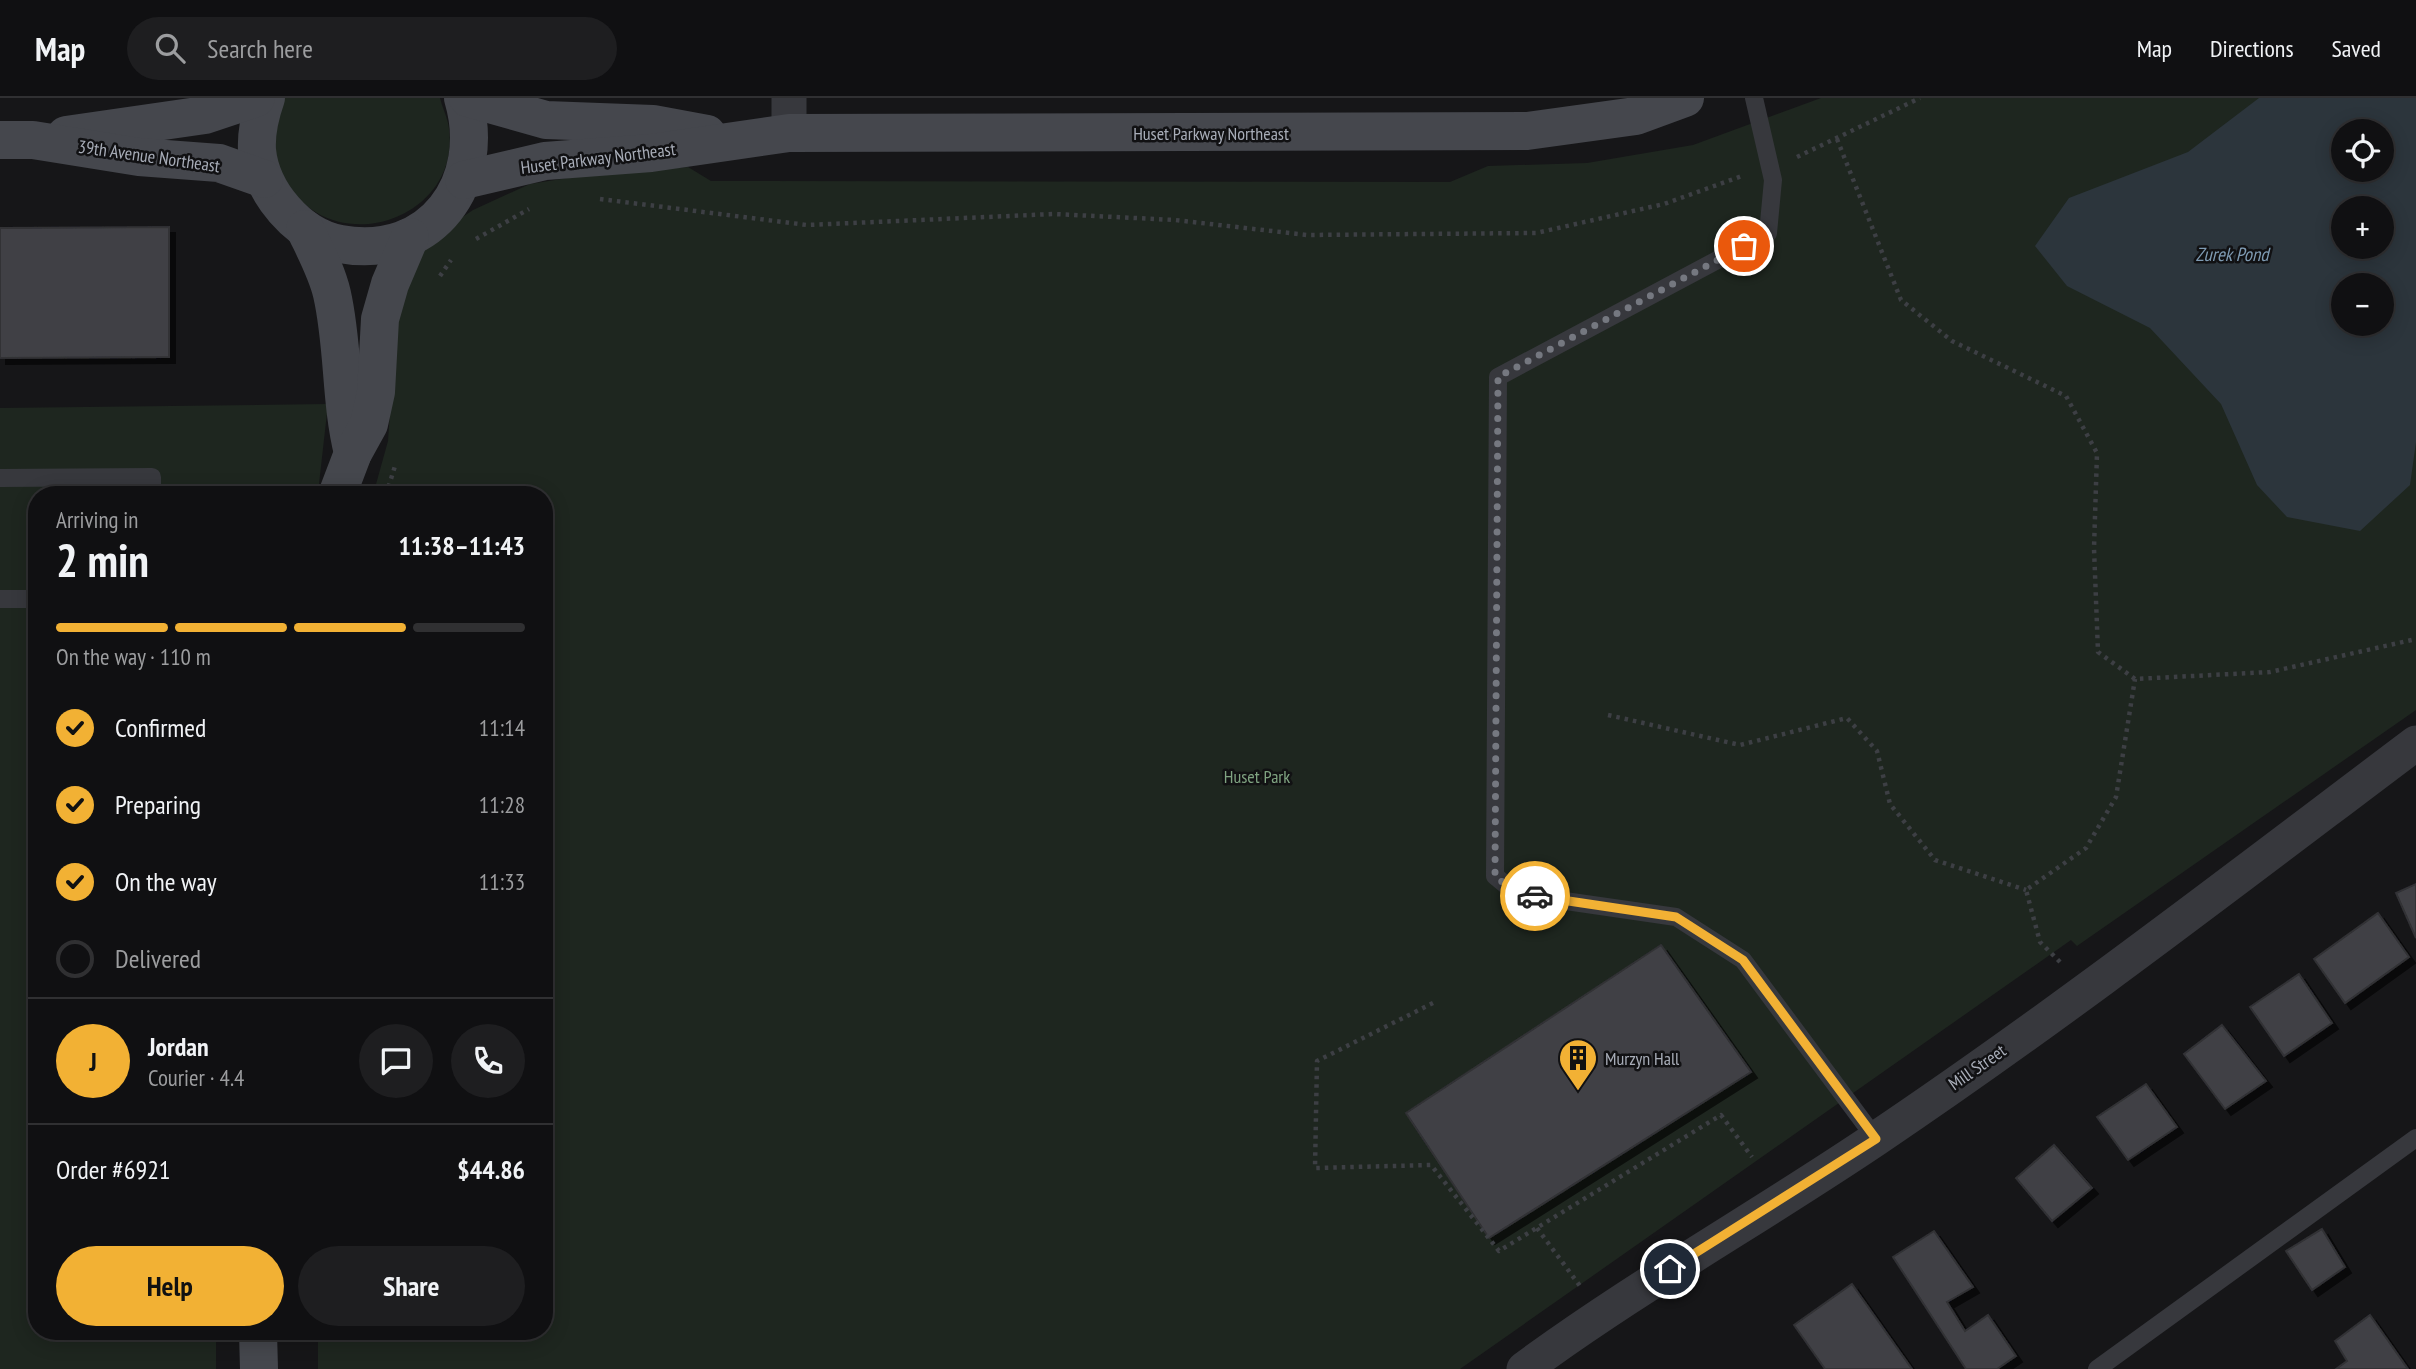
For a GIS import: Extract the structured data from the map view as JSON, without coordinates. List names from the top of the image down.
{
  "streets": {
    "street": ["Huset Parkway Northeast", "39th Avenue Northeast", "Mill Street"]
  },
  "water": ["Zurek Pond"],
  "parks": ["Huset Park"],
  "places": {
    "building": ["Murzyn Hall"]
  },
  "page": {
    "header": "Map",
    "search": "Search here",
    "nav": ["Map", "Directions", "Saved"],
    "map_buttons": ["+", "−"],
    "heading": ["2 min", "Arriving in", "11:38–11:43"],
    "panel": [
      "Jordan",
      "Courier · 4.4",
      "Order #6921",
      "$44.86"
    ],
    "bar": "On the way · 110 m",
    "list": [
      ["Confirmed", "11:14"],
      ["Preparing", "11:28"],
      ["On the way", "11:33"],
      "Delivered"
    ],
    "round": "J",
    "buttons": ["Help", "Share"]
  }
}
